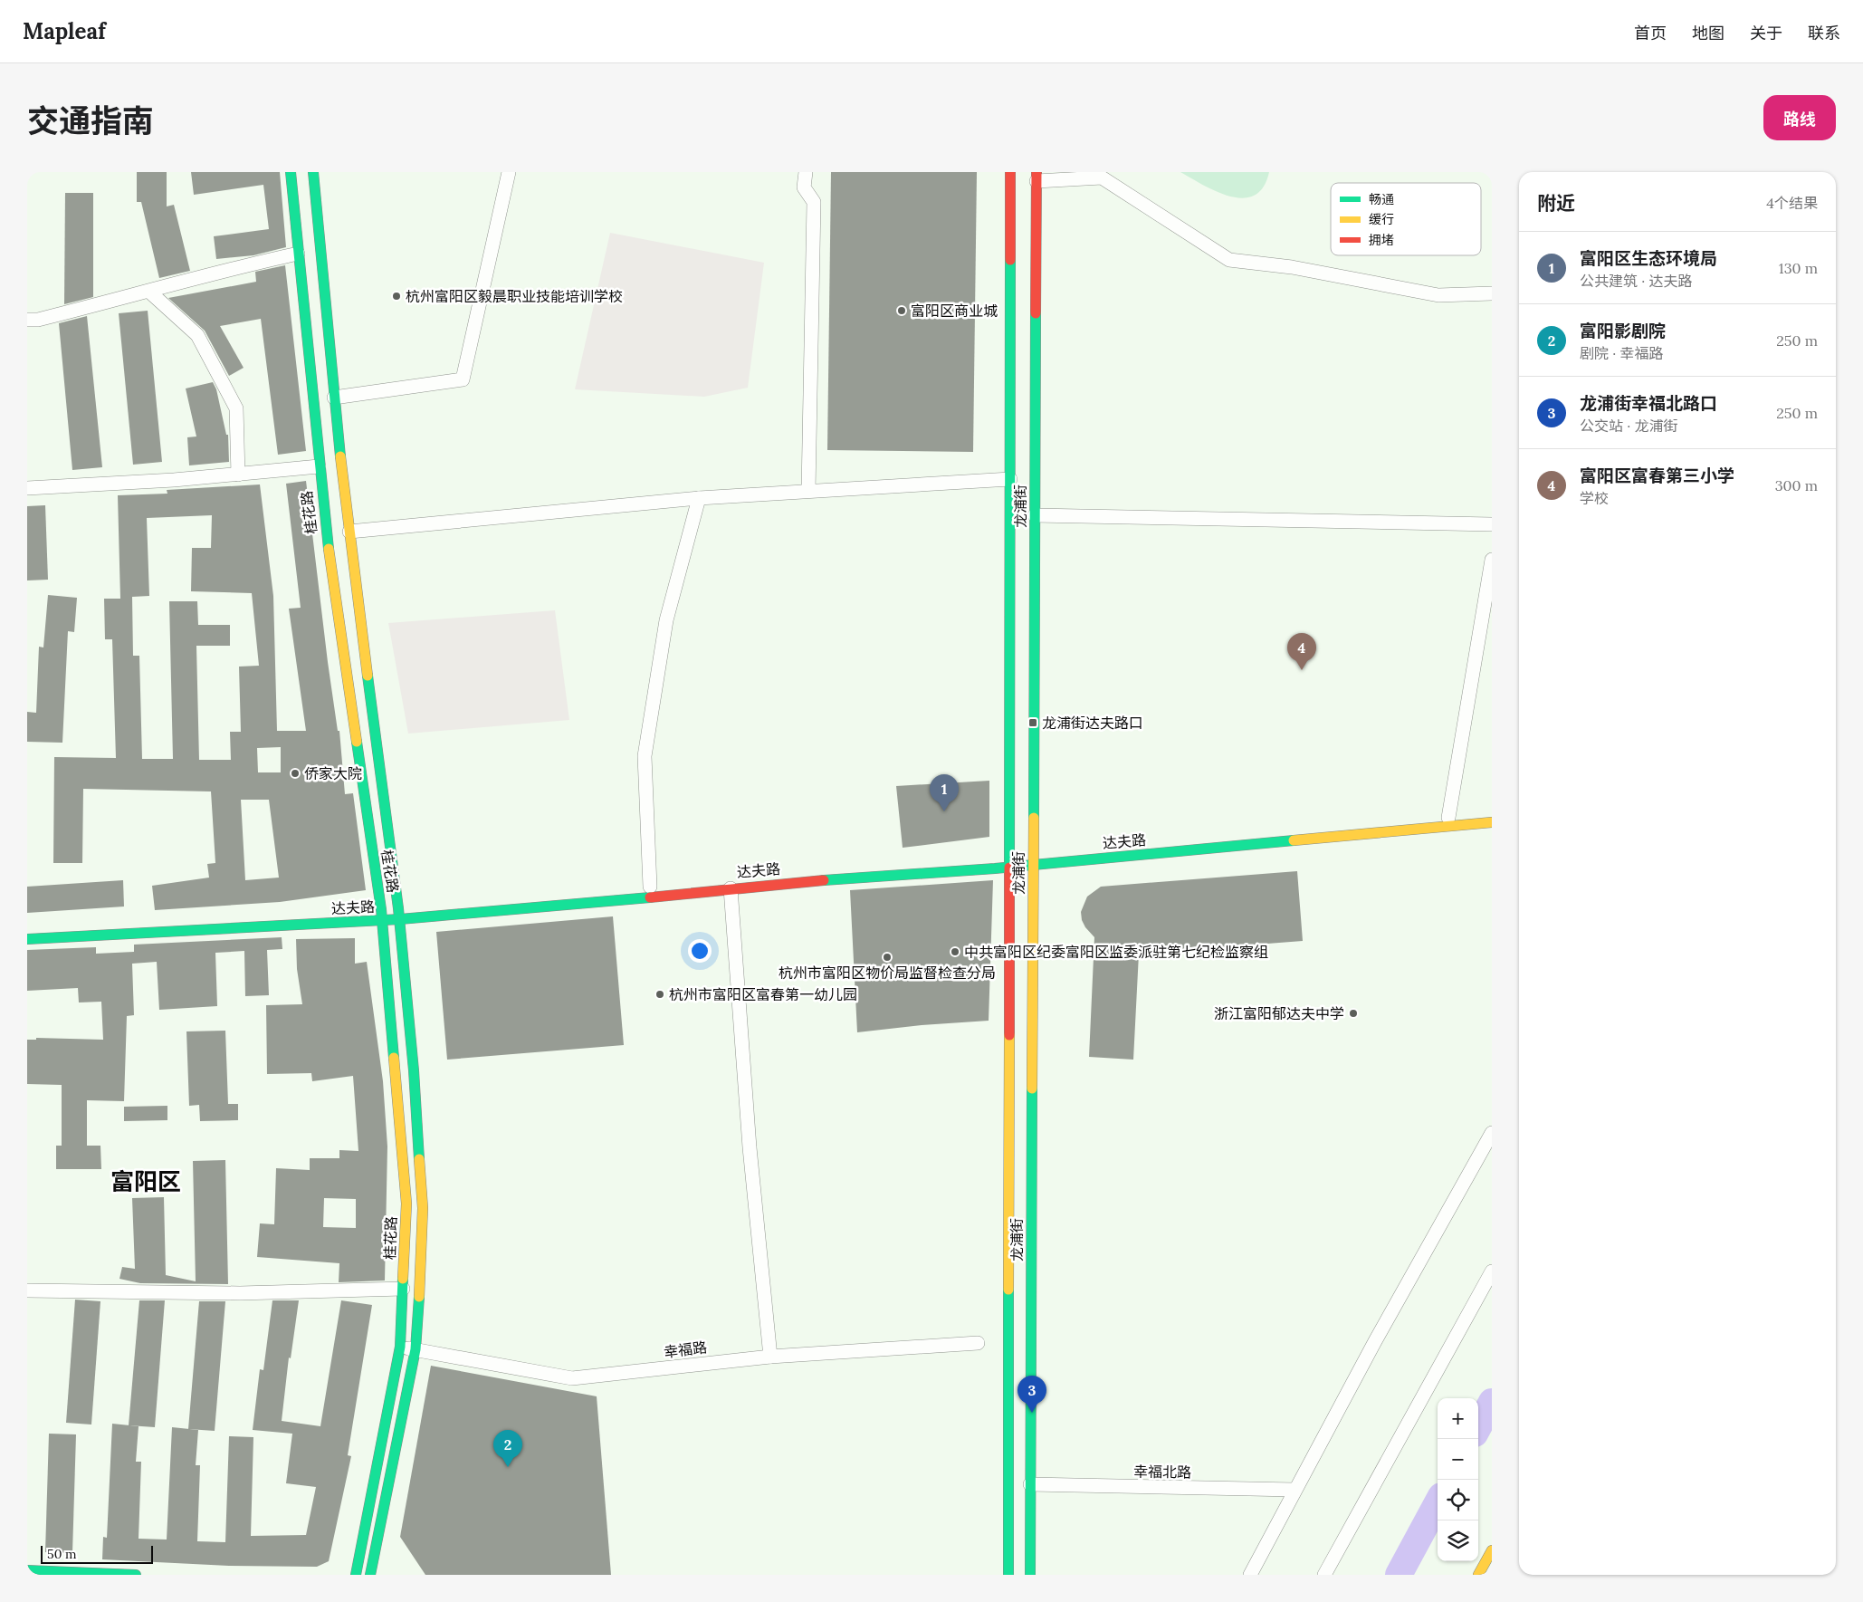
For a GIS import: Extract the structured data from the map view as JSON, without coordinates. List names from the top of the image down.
{
  "streets": {
    "main road": ["龙浦街", "桂花路", "达夫路"],
    "street": ["幸福路", "幸福北路"]
  },
  "crossings": [
    ["龙浦街", "达夫路"],
    ["龙浦街", "幸福北路"],
    ["桂花路", "达夫路"],
    ["桂花路", "幸福路"]
  ],
  "districts": ["富阳区"],
  "places": {
    "other": [
      "杭州富阳区毅晨职业技能培训学校",
      "富阳区商业城",
      "侨家大院",
      "中共富阳区纪委富阳区监委派驻第七纪检监察组",
      "杭州市富阳区物价局监督检查分局",
      "杭州市富阳区富春第一幼儿园",
      "浙江富阳郁达夫中学"
    ],
    "transit": ["龙浦街达夫路口"]
  },
  "legend": ["畅通", "缓行", "拥堵"],
  "scale_bar": "50 m",
  "page": {
    "header": "Mapleaf",
    "nav": [
      "首页",
      "地图",
      "关于",
      "联系"
    ],
    "title": "交通指南",
    "buttons": "路线",
    "heading": ["附近", "4个结果"],
    "list": [
      {
        "mark": "1",
        "name": "富阳区生态环境局",
        "note": "公共建筑 · 达夫路",
        "value": "130 m"
      },
      {
        "mark": "2",
        "name": "富阳影剧院",
        "note": "剧院 · 幸福路",
        "value": "250 m"
      },
      {
        "mark": "3",
        "name": "龙浦街幸福北路口",
        "note": "公交站 · 龙浦街",
        "value": "250 m"
      },
      {
        "mark": "4",
        "name": "富阳区富春第三小学",
        "note": "学校",
        "value": "300 m"
      }
    ],
    "pins": [
      "4",
      "1",
      "3",
      "2"
    ],
    "map_buttons": ["+", "−"],
    "scale": "50 m"
  }
}
